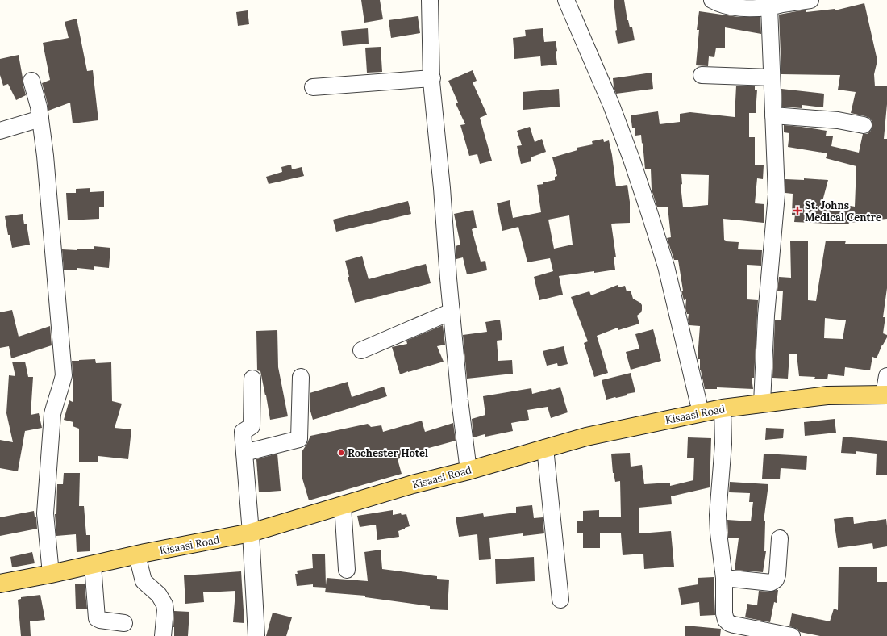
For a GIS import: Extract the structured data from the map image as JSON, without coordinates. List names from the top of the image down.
{
  "streets": {
    "main road": ["Kisaasi Road"]
  },
  "places": {
    "health": ["St. Johns Medical Centre"],
    "other": ["Rochester Hotel"]
  }
}
